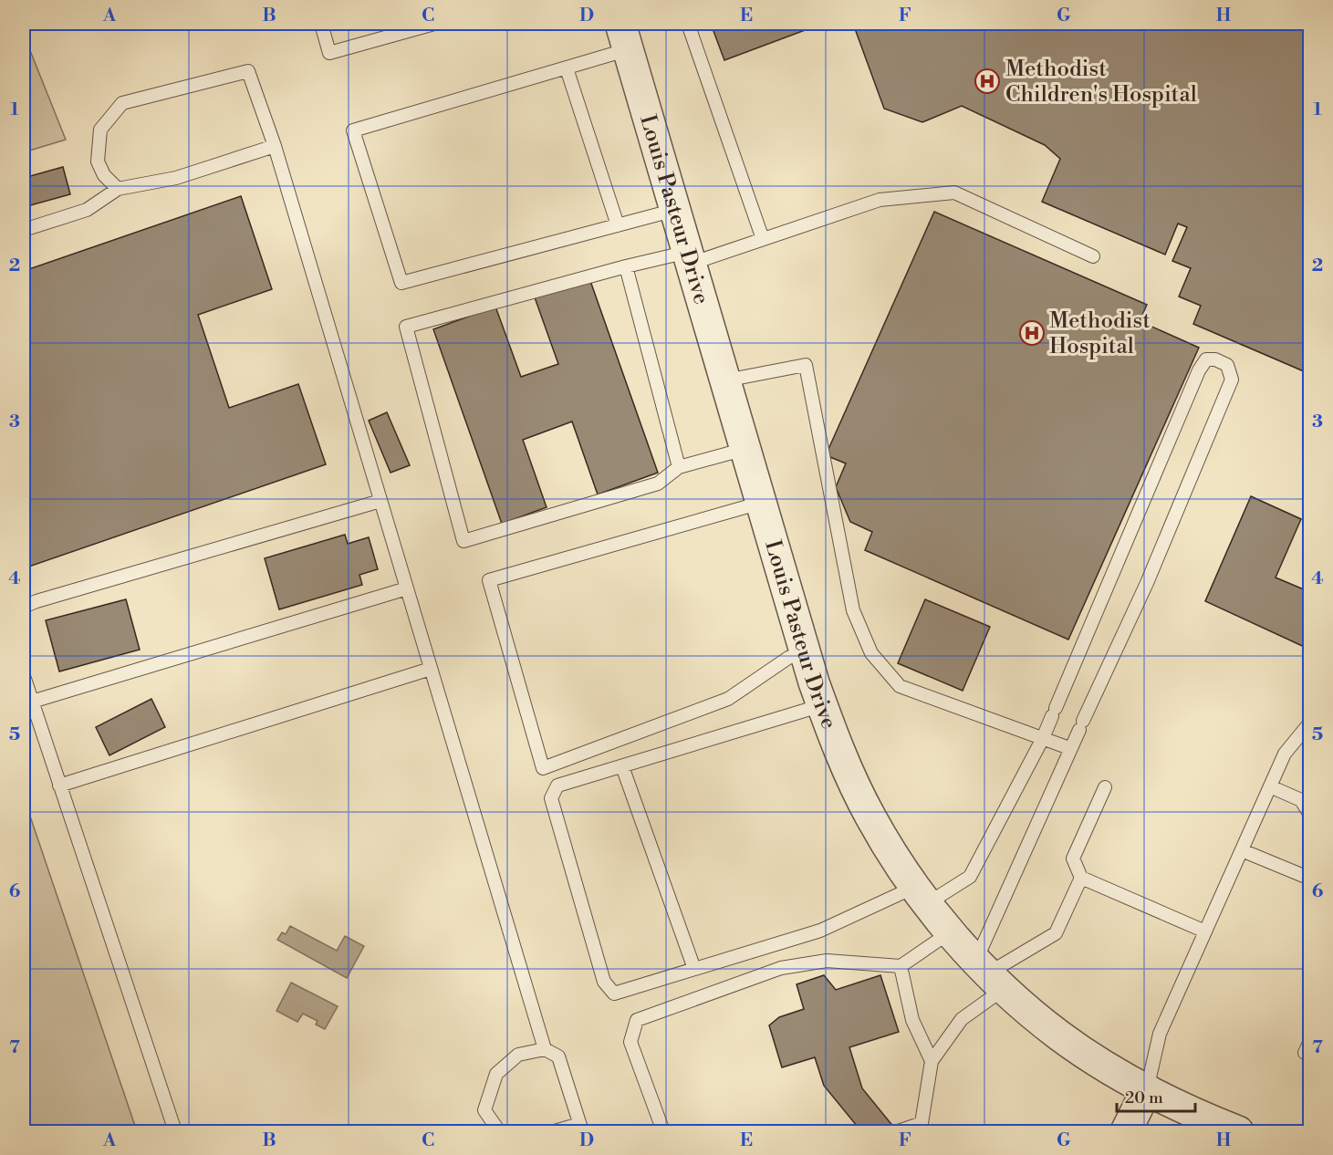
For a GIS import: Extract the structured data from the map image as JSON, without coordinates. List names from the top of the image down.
{
  "streets": {
    "street": ["Louis Pasteur Drive"]
  },
  "places": {
    "hospital": ["Methodist Children's Hospital", "Methodist Hospital"]
  },
  "scale_bar": "20 m",
  "grid": {
    "columns": [
      "A",
      "B",
      "C",
      "D",
      "E",
      "F",
      "G",
      "H"
    ],
    "rows": [
      "1",
      "2",
      "3",
      "4",
      "5",
      "6",
      "7"
    ]
  }
}
